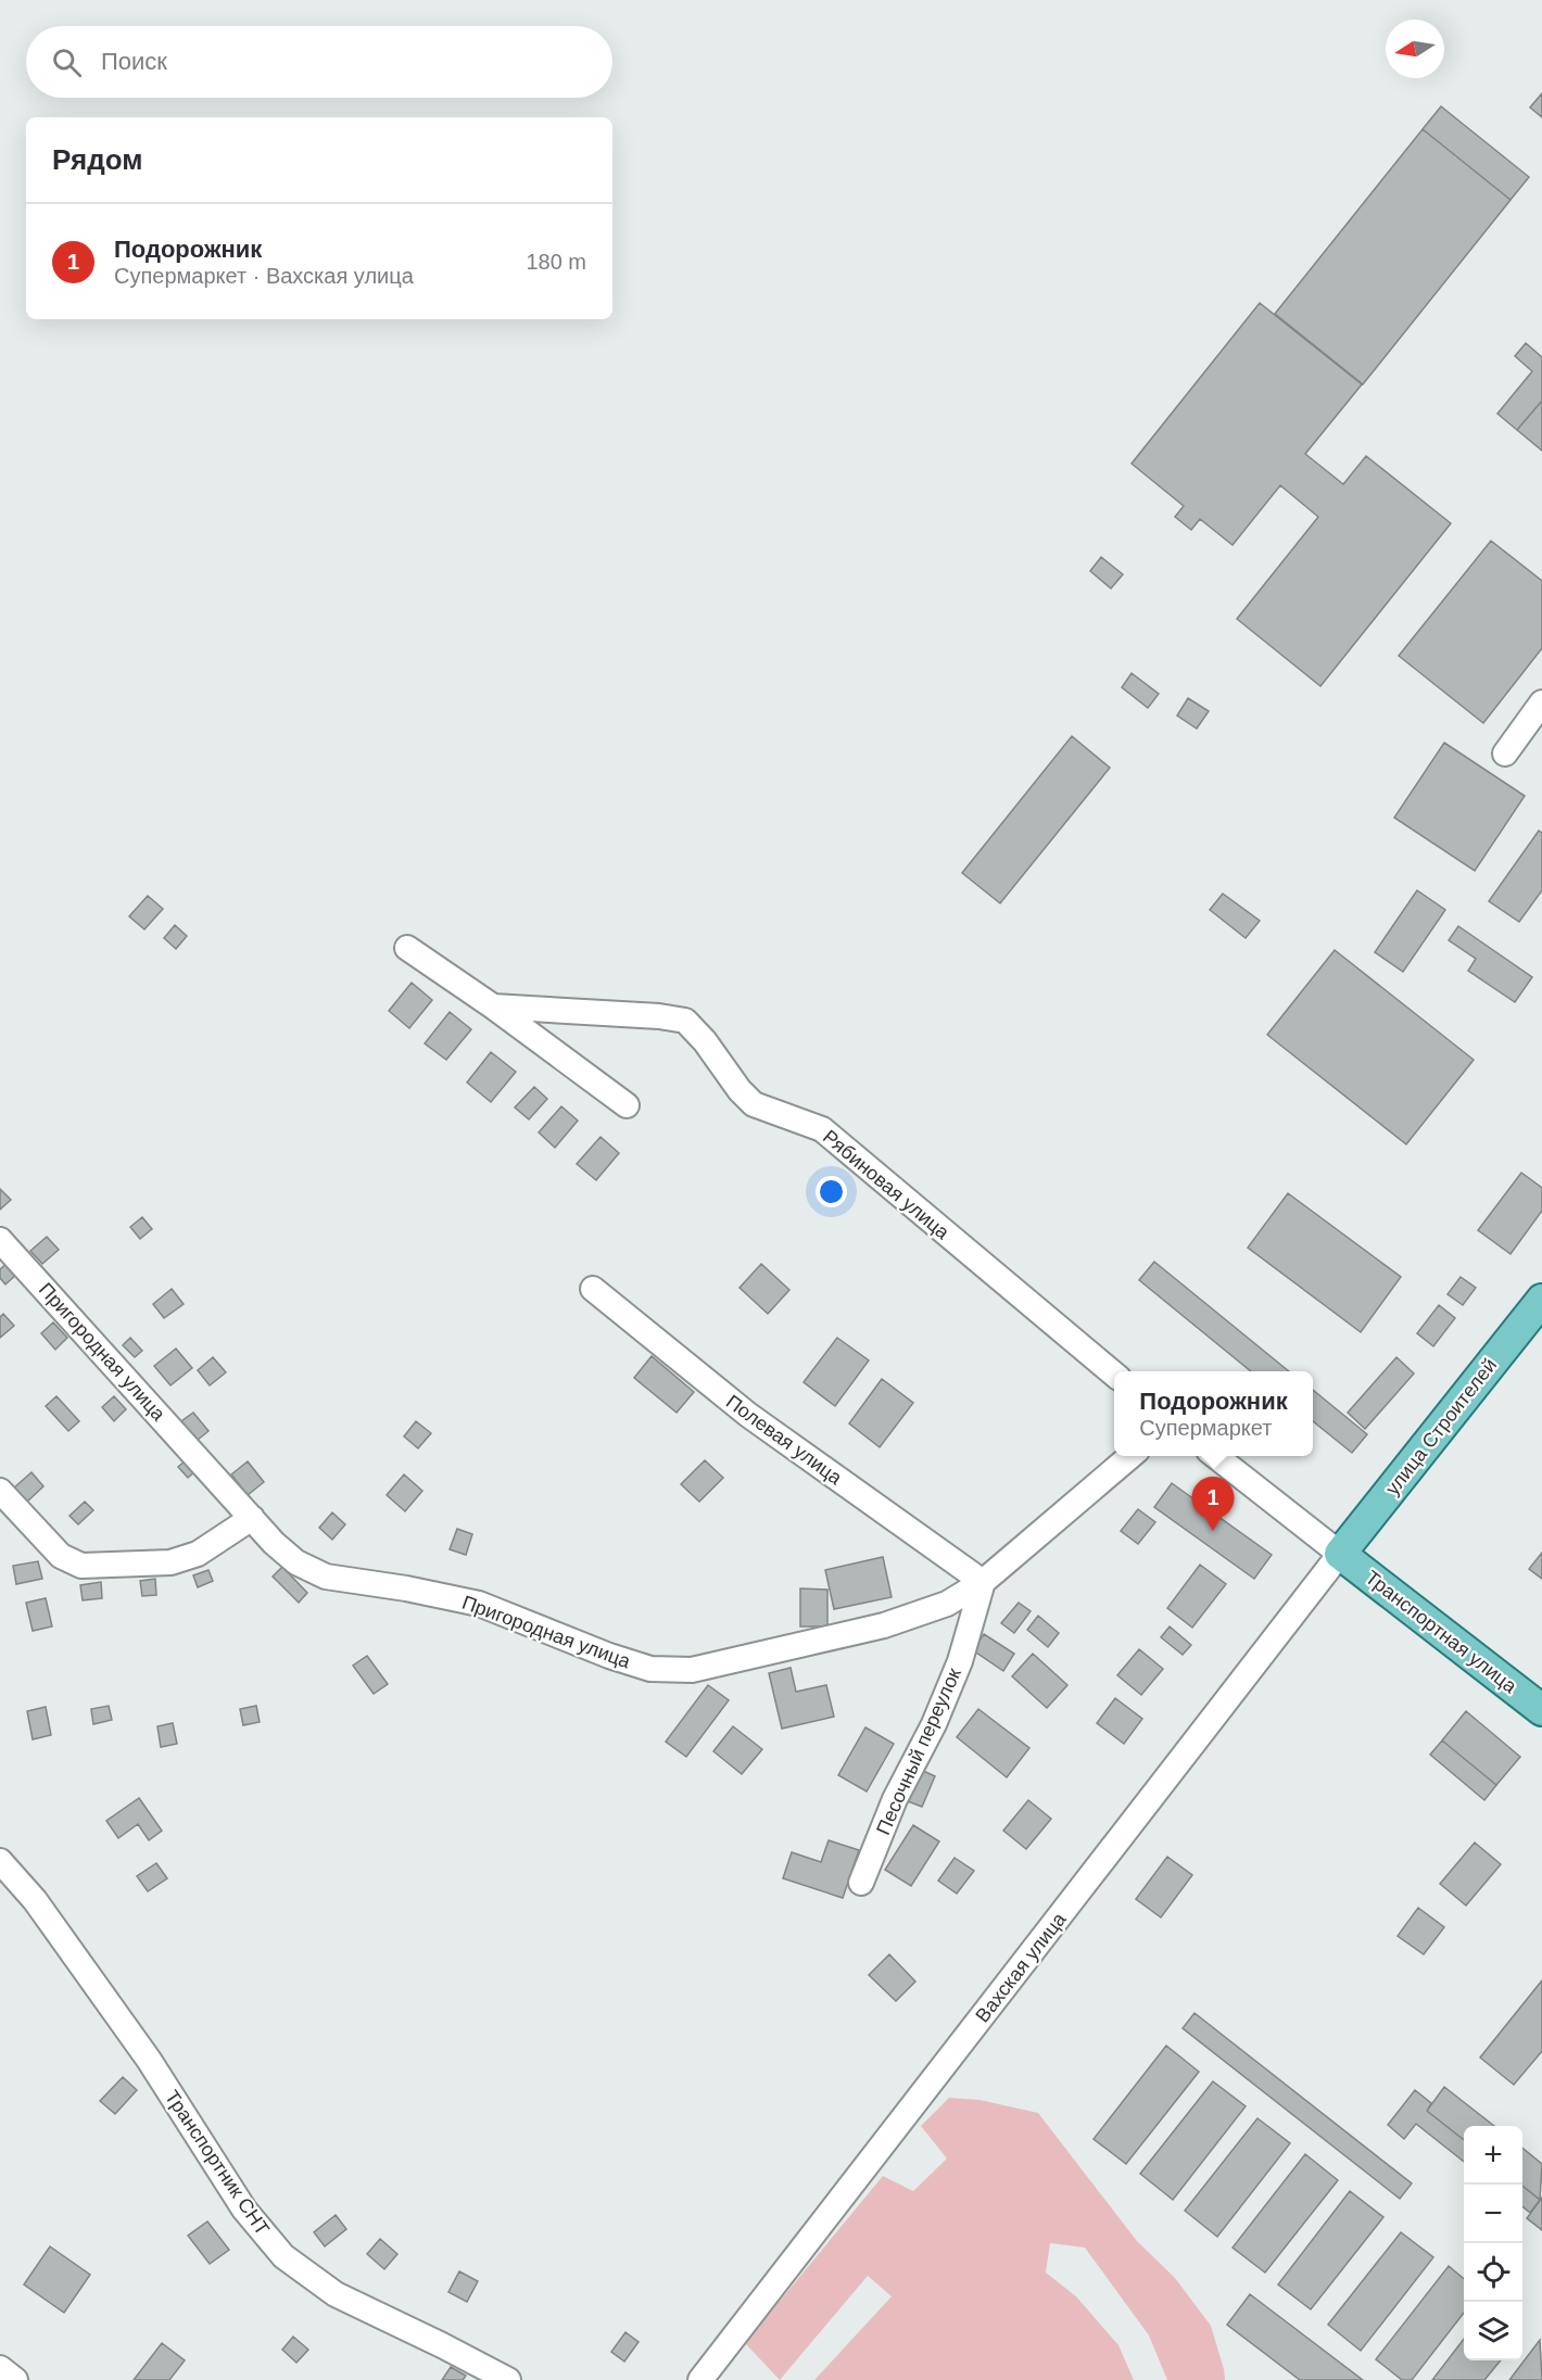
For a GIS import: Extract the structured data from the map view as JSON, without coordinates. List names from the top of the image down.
{
  "streets": {
    "main road": ["улица Строителей", "Транспортная улица"],
    "street": [
      "Рябиновая улица",
      "Пригородная улица",
      "Полевая улица",
      "Песочный переулок",
      "Вахская улица",
      "Транспортник СНТ"
    ]
  },
  "crossings": [
    ["Пригородная улица", "Полевая улица"],
    ["Пригородная улица", "Песочный переулок"],
    ["улица Строителей", "Транспортная улица"],
    ["улица Строителей", "Вахская улица"],
    ["Полевая улица", "Песочный переулок"],
    ["Транспортная улица", "Вахская улица"]
  ],
  "north": "left",
  "page": {
    "search": "Поиск",
    "heading": "Рядом",
    "list": [
      {
        "mark": "1",
        "name": "Подорожник",
        "note": "Супермаркет · Вахская улица",
        "value": "180 m"
      }
    ],
    "popup": ["Подорожник", "Супермаркет"],
    "pins": "1",
    "map_buttons": ["+", "−"]
  }
}
